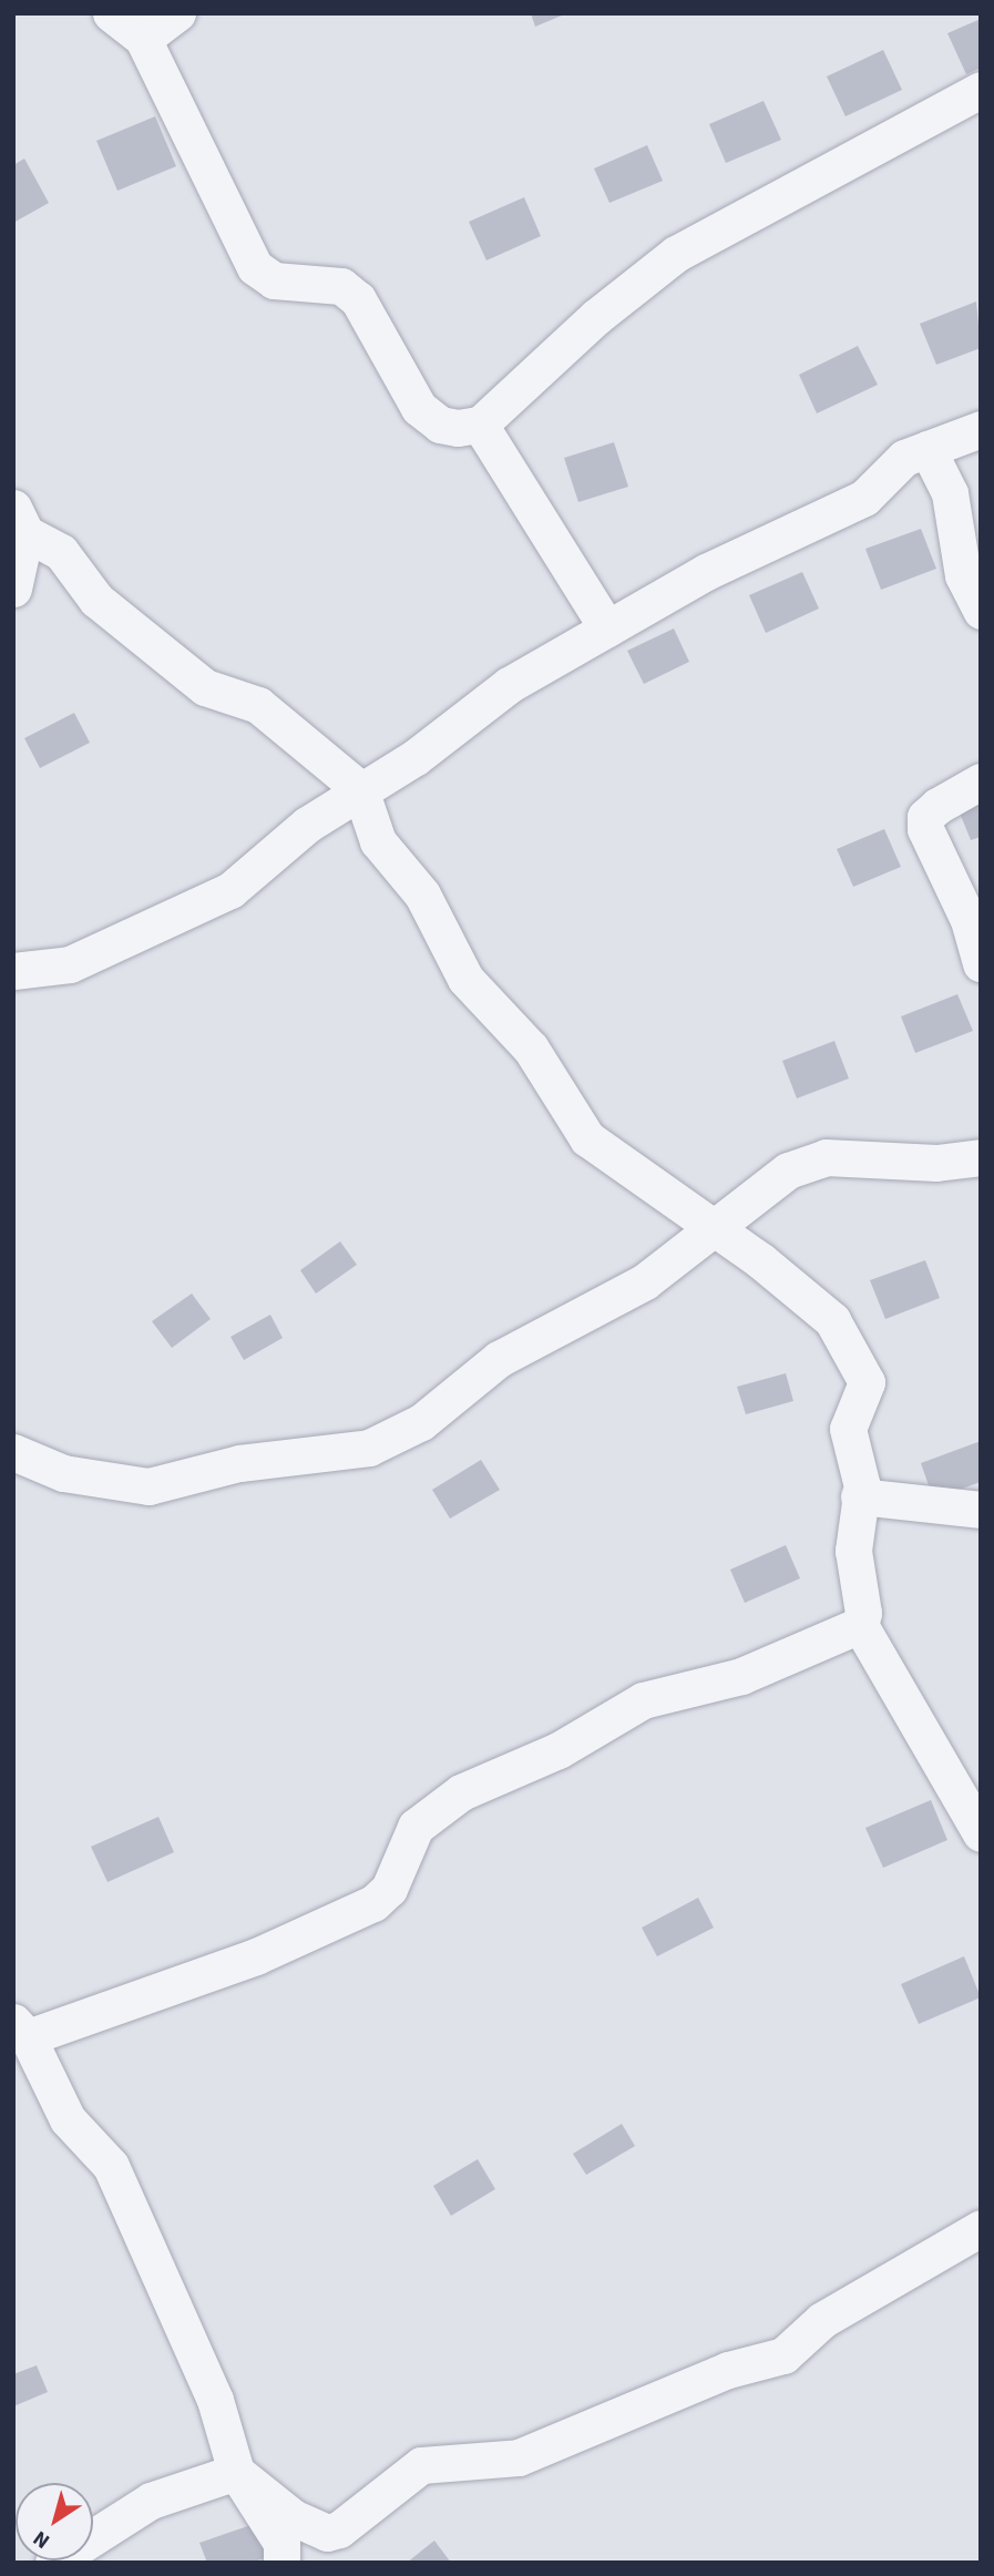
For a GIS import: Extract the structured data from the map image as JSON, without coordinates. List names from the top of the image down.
{
  "north": "bottom left"
}
